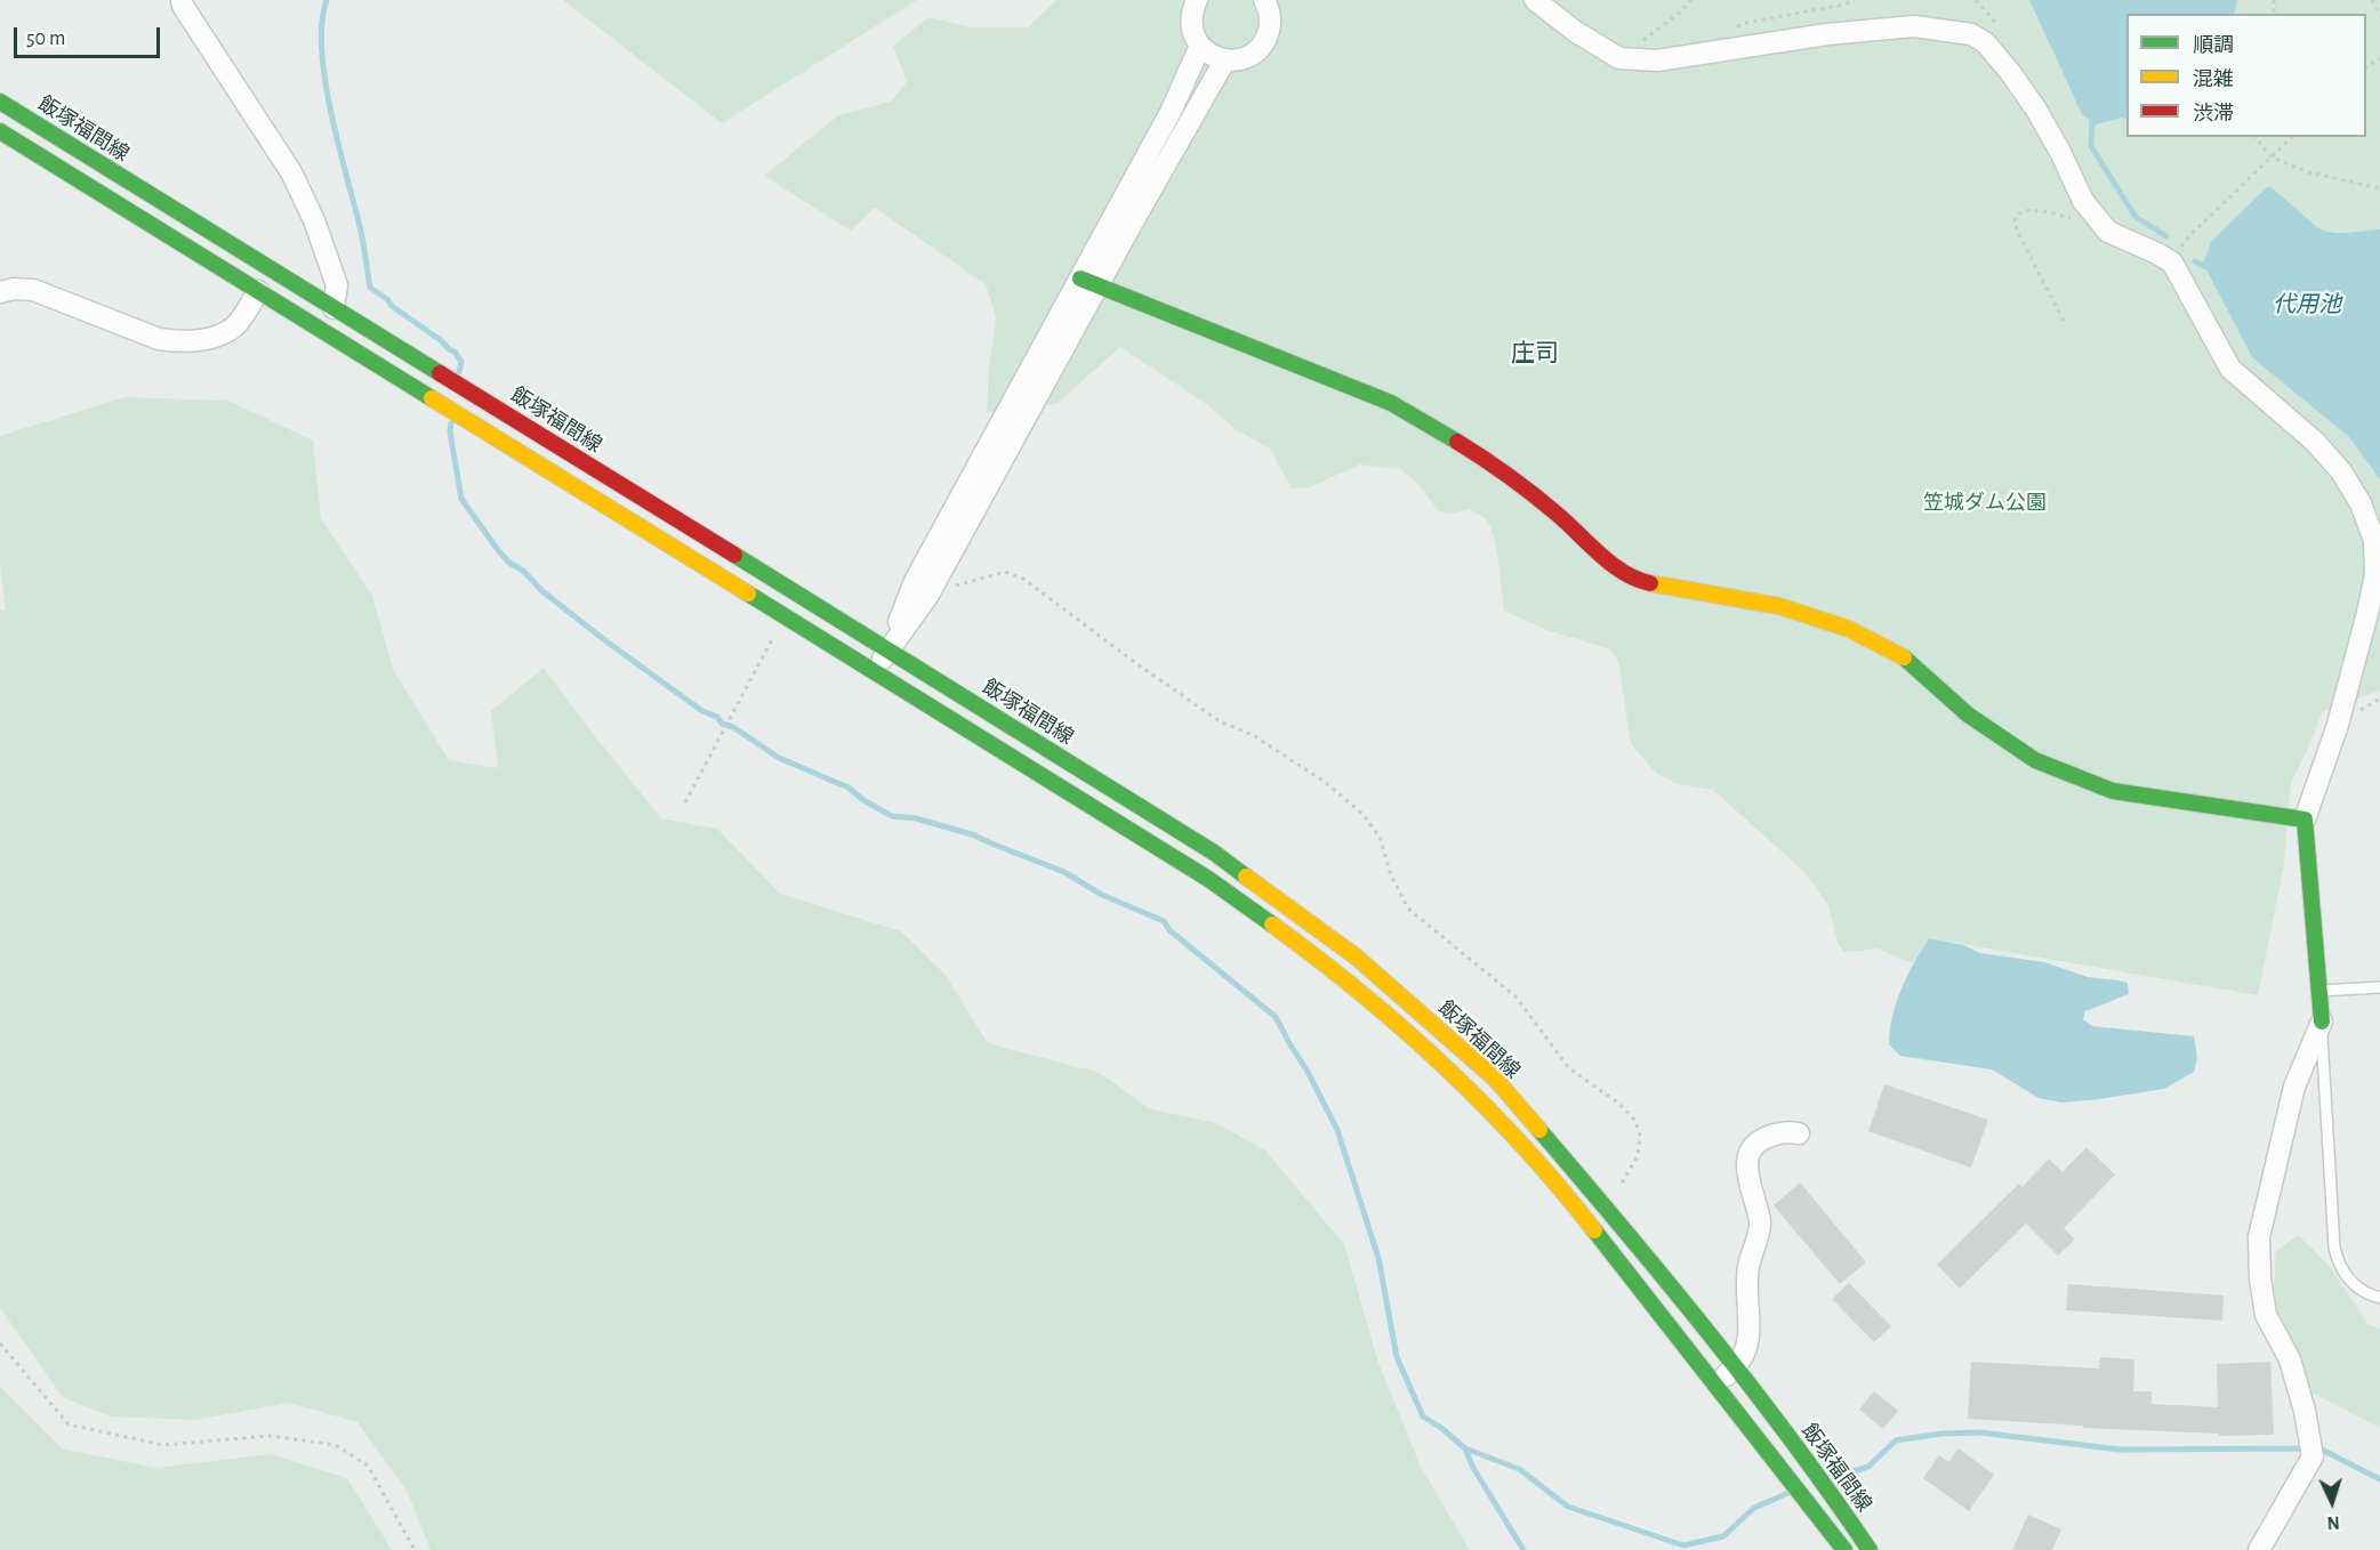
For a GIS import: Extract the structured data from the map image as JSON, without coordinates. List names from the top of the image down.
{
  "streets": {
    "main road": ["飯塚福間線"]
  },
  "districts": ["庄司"],
  "water": ["代用池"],
  "parks": ["笠城ダム公園"],
  "legend": ["順調", "混雑", "渋滞"],
  "scale_bar": "50 m",
  "north": "bottom"
}
